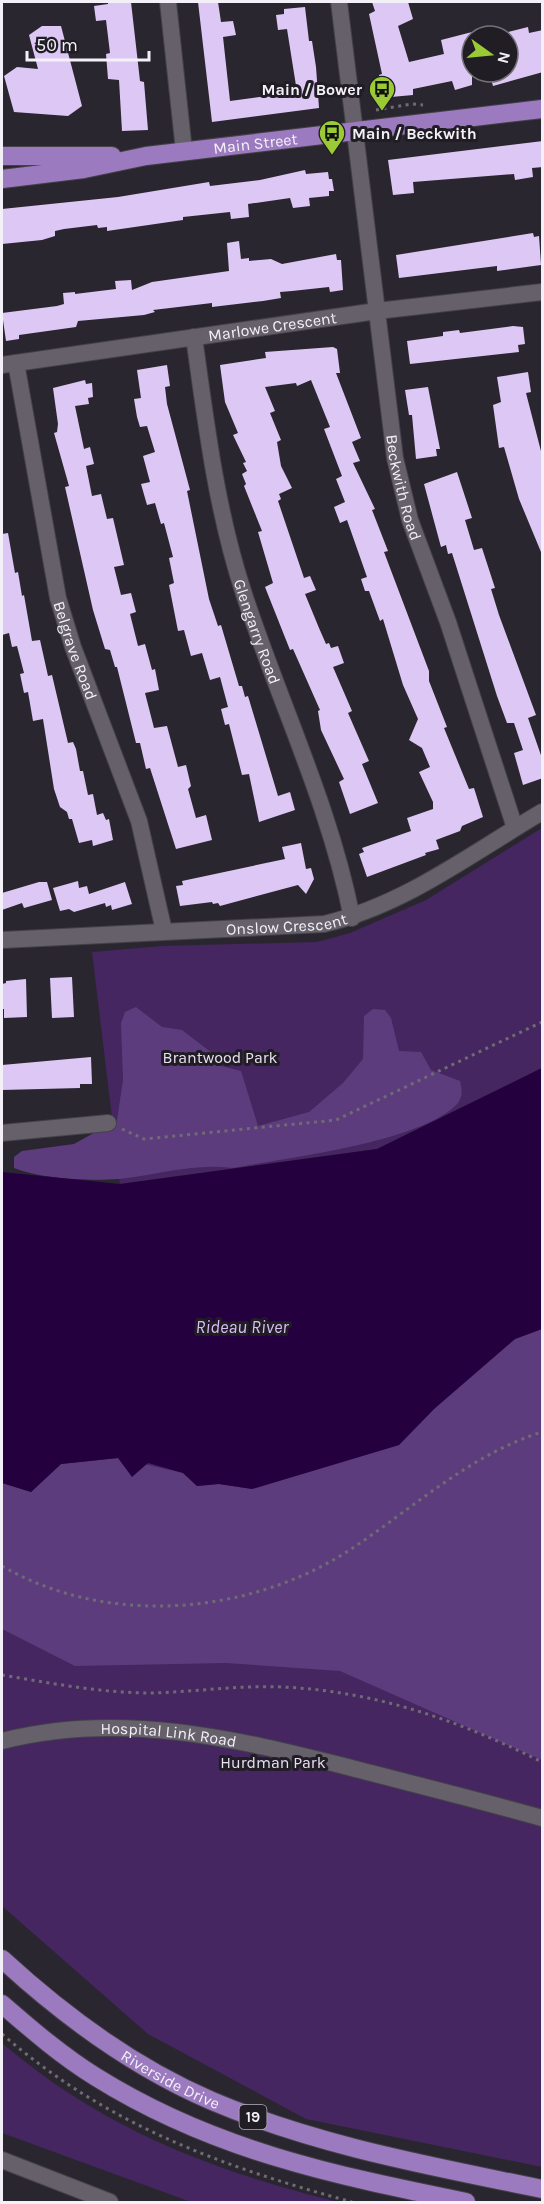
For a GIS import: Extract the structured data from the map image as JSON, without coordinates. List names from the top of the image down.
{
  "streets": {
    "main road": ["Main Street", "Riverside Drive", "19"],
    "street": [
      "Marlowe Crescent",
      "Beckwith Road",
      "Glengarry Road",
      "Belgrave Road",
      "Onslow Crescent",
      "Hospital Link Road"
    ]
  },
  "crossings": [
    ["Main Street", "Beckwith Road"],
    ["Marlowe Crescent", "Beckwith Road"],
    ["Marlowe Crescent", "Glengarry Road"],
    ["Marlowe Crescent", "Belgrave Road"],
    ["Beckwith Road", "Onslow Crescent"],
    ["Glengarry Road", "Onslow Crescent"],
    ["Belgrave Road", "Onslow Crescent"]
  ],
  "water": ["Rideau River"],
  "parks": ["Brantwood Park", "Hurdman Park"],
  "places": {
    "bus stop": ["Main / Bower", "Main / Beckwith"]
  },
  "scale_bar": "50 m",
  "north": "right"
}
